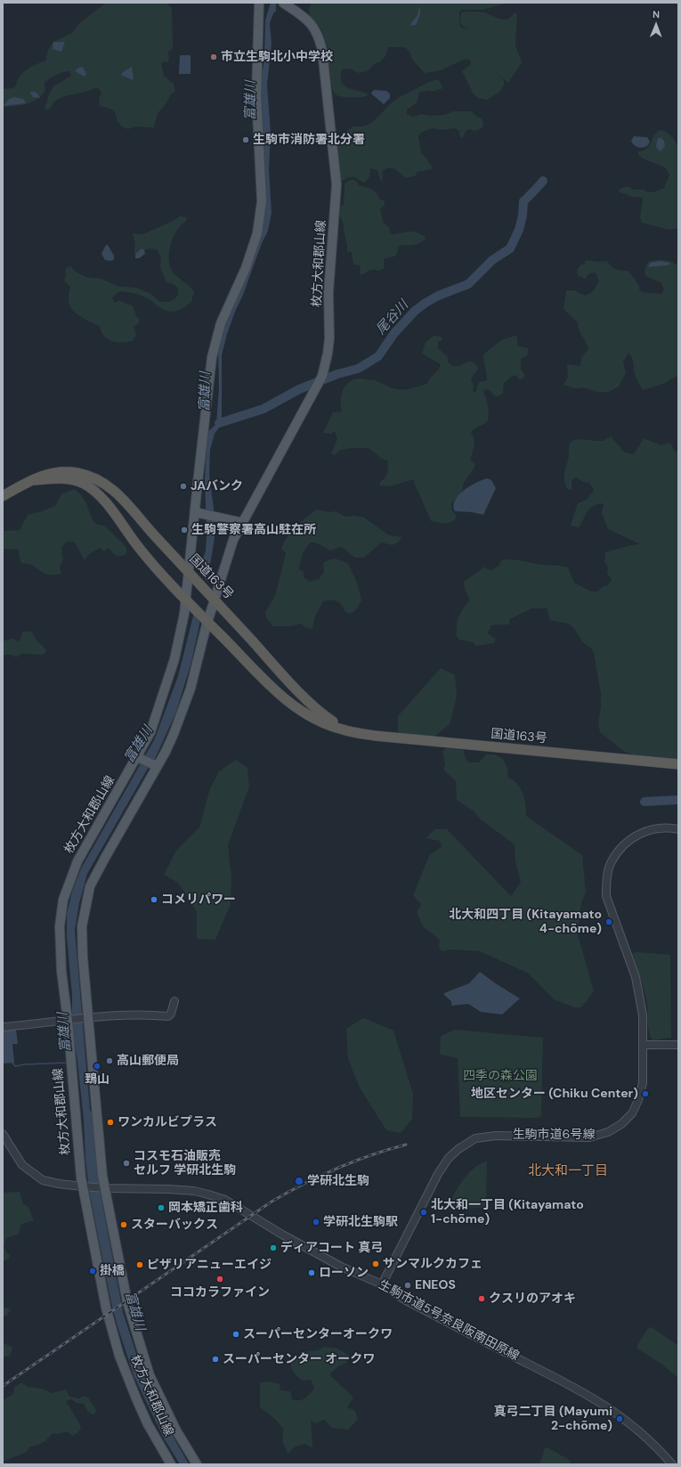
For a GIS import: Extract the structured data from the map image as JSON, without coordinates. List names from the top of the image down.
{
  "streets": {
    "highway": ["国道163号"],
    "main road": ["枚方大和郡山線"],
    "street": ["生駒市道6号線", "生駒市道5号奈良阪南田原線"]
  },
  "crossings": [
    ["枚方大和郡山線", "国道163号"],
    ["枚方大和郡山線", "生駒市道5号奈良阪南田原線"],
    ["生駒市道6号線", "生駒市道5号奈良阪南田原線"]
  ],
  "districts": ["北大和一丁目"],
  "water": ["富雄川", "尾谷川"],
  "parks": ["四季の森公園"],
  "places": [
    "市立生駒北小中学校",
    "生駒市消防署北分署",
    "JAバンク",
    "生駒警察署高山駐在所",
    "コメリパワー",
    "北大和四丁目 (Kitayamato 4-chōme)",
    "高山郵便局",
    "鵄山",
    "地区センター (Chiku Center)",
    "ワンカルビプラス",
    "コスモ石油販売 セルフ 学研北生駒",
    "学研北生駒",
    "岡本矯正歯科",
    "北大和一丁目 (Kitayamato 1-chōme)",
    "学研北生駒駅",
    "スターバックス",
    "ディアコート 真弓",
    "サンマルクカフェ",
    "ピザリアニューエイジ",
    "掛橋",
    "ローソン",
    "ココカラファイン",
    "ENEOS",
    "クスリのアオキ",
    "スーパーセンターオークワ",
    "スーパーセンター オークワ",
    "真弓二丁目 (Mayumi 2-chōme)"
  ],
  "north": "top"
}
